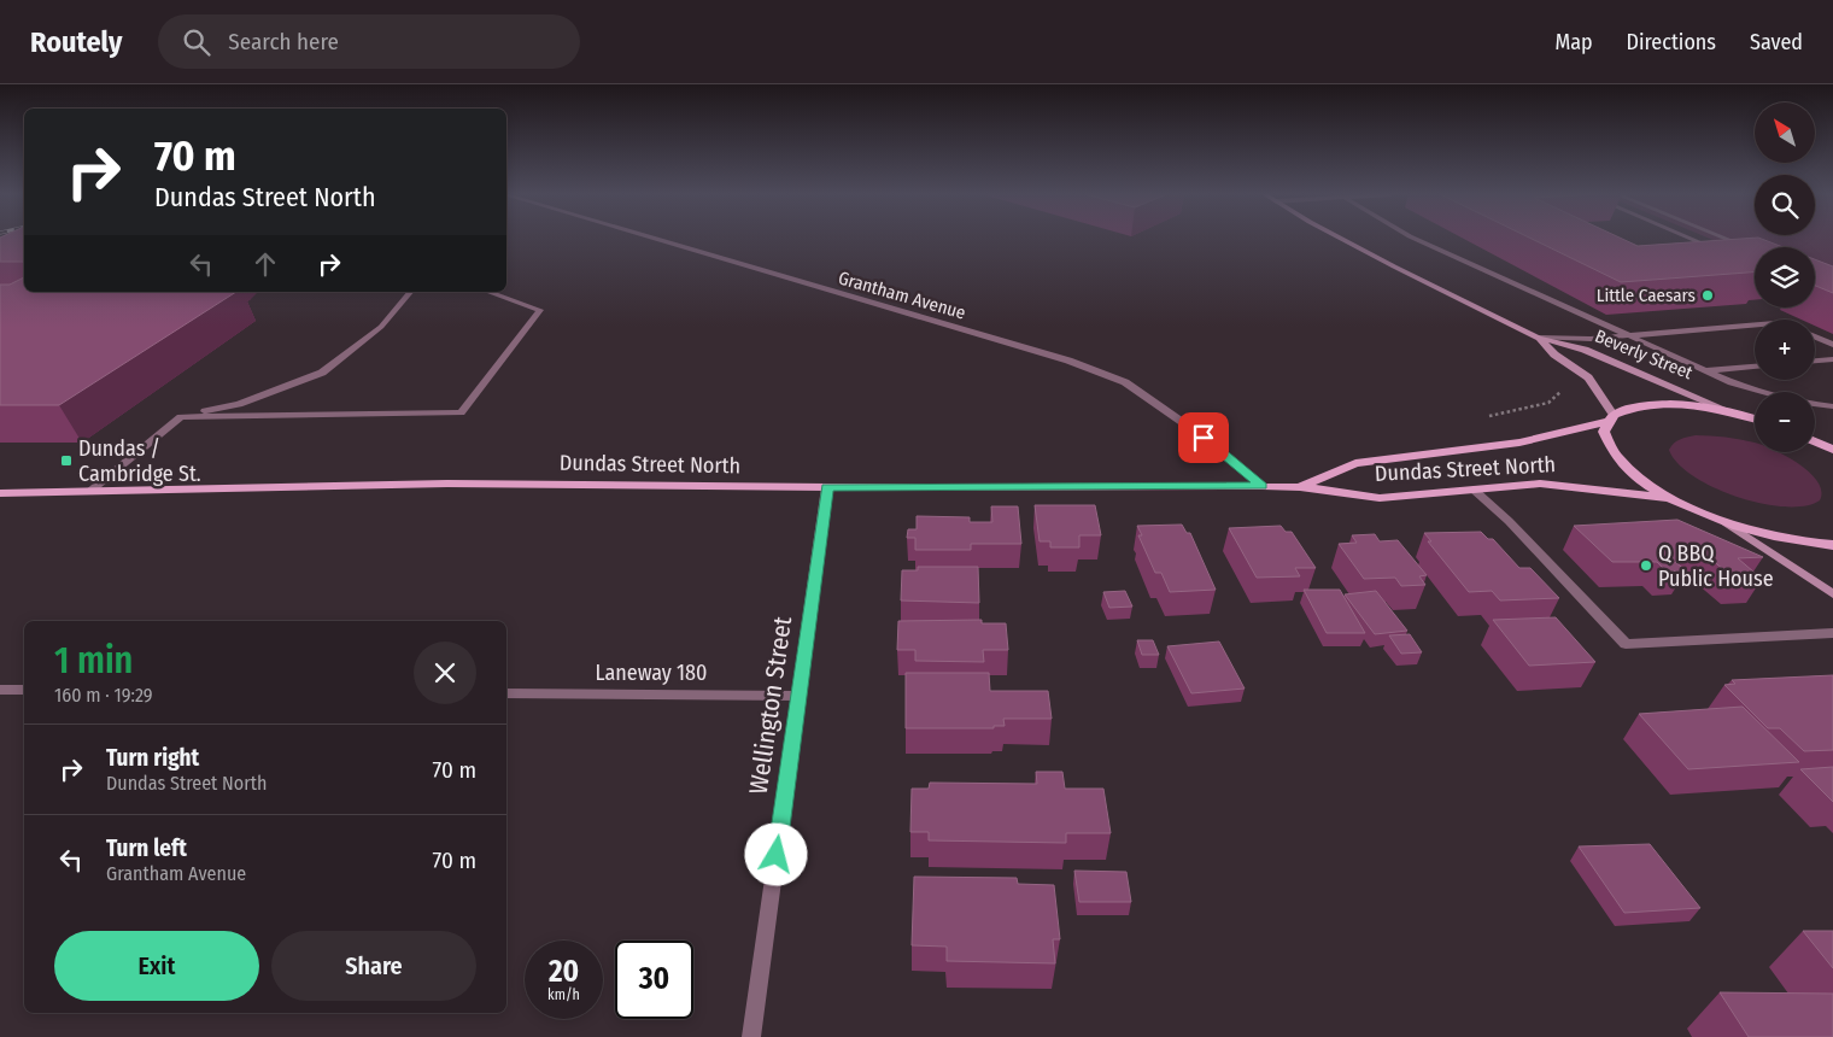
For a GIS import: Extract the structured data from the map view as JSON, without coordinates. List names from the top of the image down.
{
  "streets": {
    "main road": ["Beverly Street", "Dundas Street North"],
    "street": ["Grantham Avenue", "Laneway 180", "Wellington Street"]
  },
  "crossings": [
    ["Grantham Avenue", "Dundas Street North"],
    ["Beverly Street", "Dundas Street North"],
    ["Dundas Street North", "Wellington Street"],
    ["Laneway 180", "Wellington Street"]
  ],
  "places": {
    "other": ["Little Caesars", "Q BBQ Public House"],
    "transit": ["Dundas / Cambridge St."]
  },
  "north": "top left",
  "page": {
    "header": "Routely",
    "search": "Search here",
    "nav": ["Map", "Directions", "Saved"],
    "map_buttons": ["+", "−"],
    "turn": ["70 m", "Dundas Street North"],
    "heading": ["1 min", "160 m · 19:29"],
    "list": [
      {
        "name": "Turn right",
        "note": "Dundas Street North",
        "value": "70 m"
      },
      {
        "name": "Turn left",
        "note": "Grantham Avenue",
        "value": "70 m"
      }
    ],
    "buttons": ["Exit", "Share"],
    "speed": "20 km/h",
    "limit": "30"
  }
}
